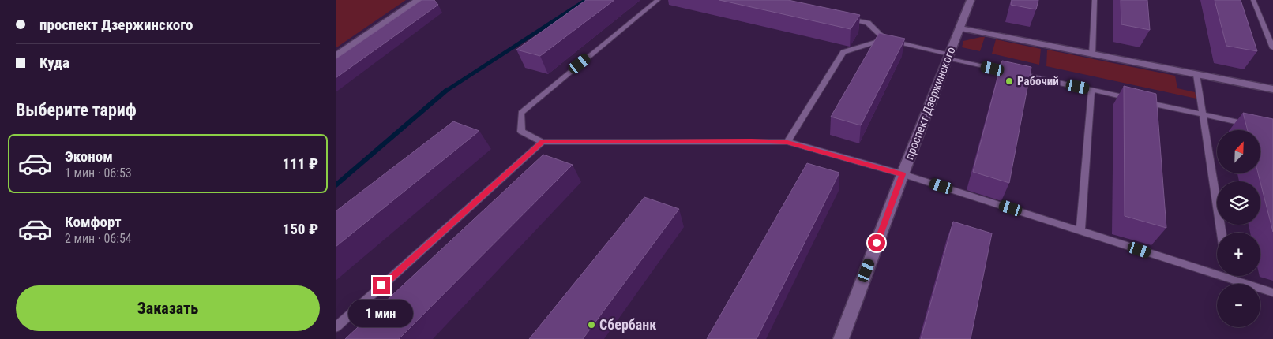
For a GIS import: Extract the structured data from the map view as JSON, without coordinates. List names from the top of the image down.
{
  "streets": {
    "street": ["проспект Дзержинского"]
  },
  "places": ["Рабочий", "Сбербанк"],
  "north": "top right",
  "page": {
    "banner": ["проспект Дзержинского", "Куда"],
    "heading": "Выберите тариф",
    "map_buttons": ["+", "−"],
    "list": [
      {
        "name": "Эконом",
        "note": "1 мин · 06:53",
        "value": "111 ₽"
      },
      {
        "name": "Комфорт",
        "note": "2 мин · 06:54",
        "value": "150 ₽"
      }
    ],
    "buttons": "Заказать",
    "bubble": "1 мин"
  }
}
